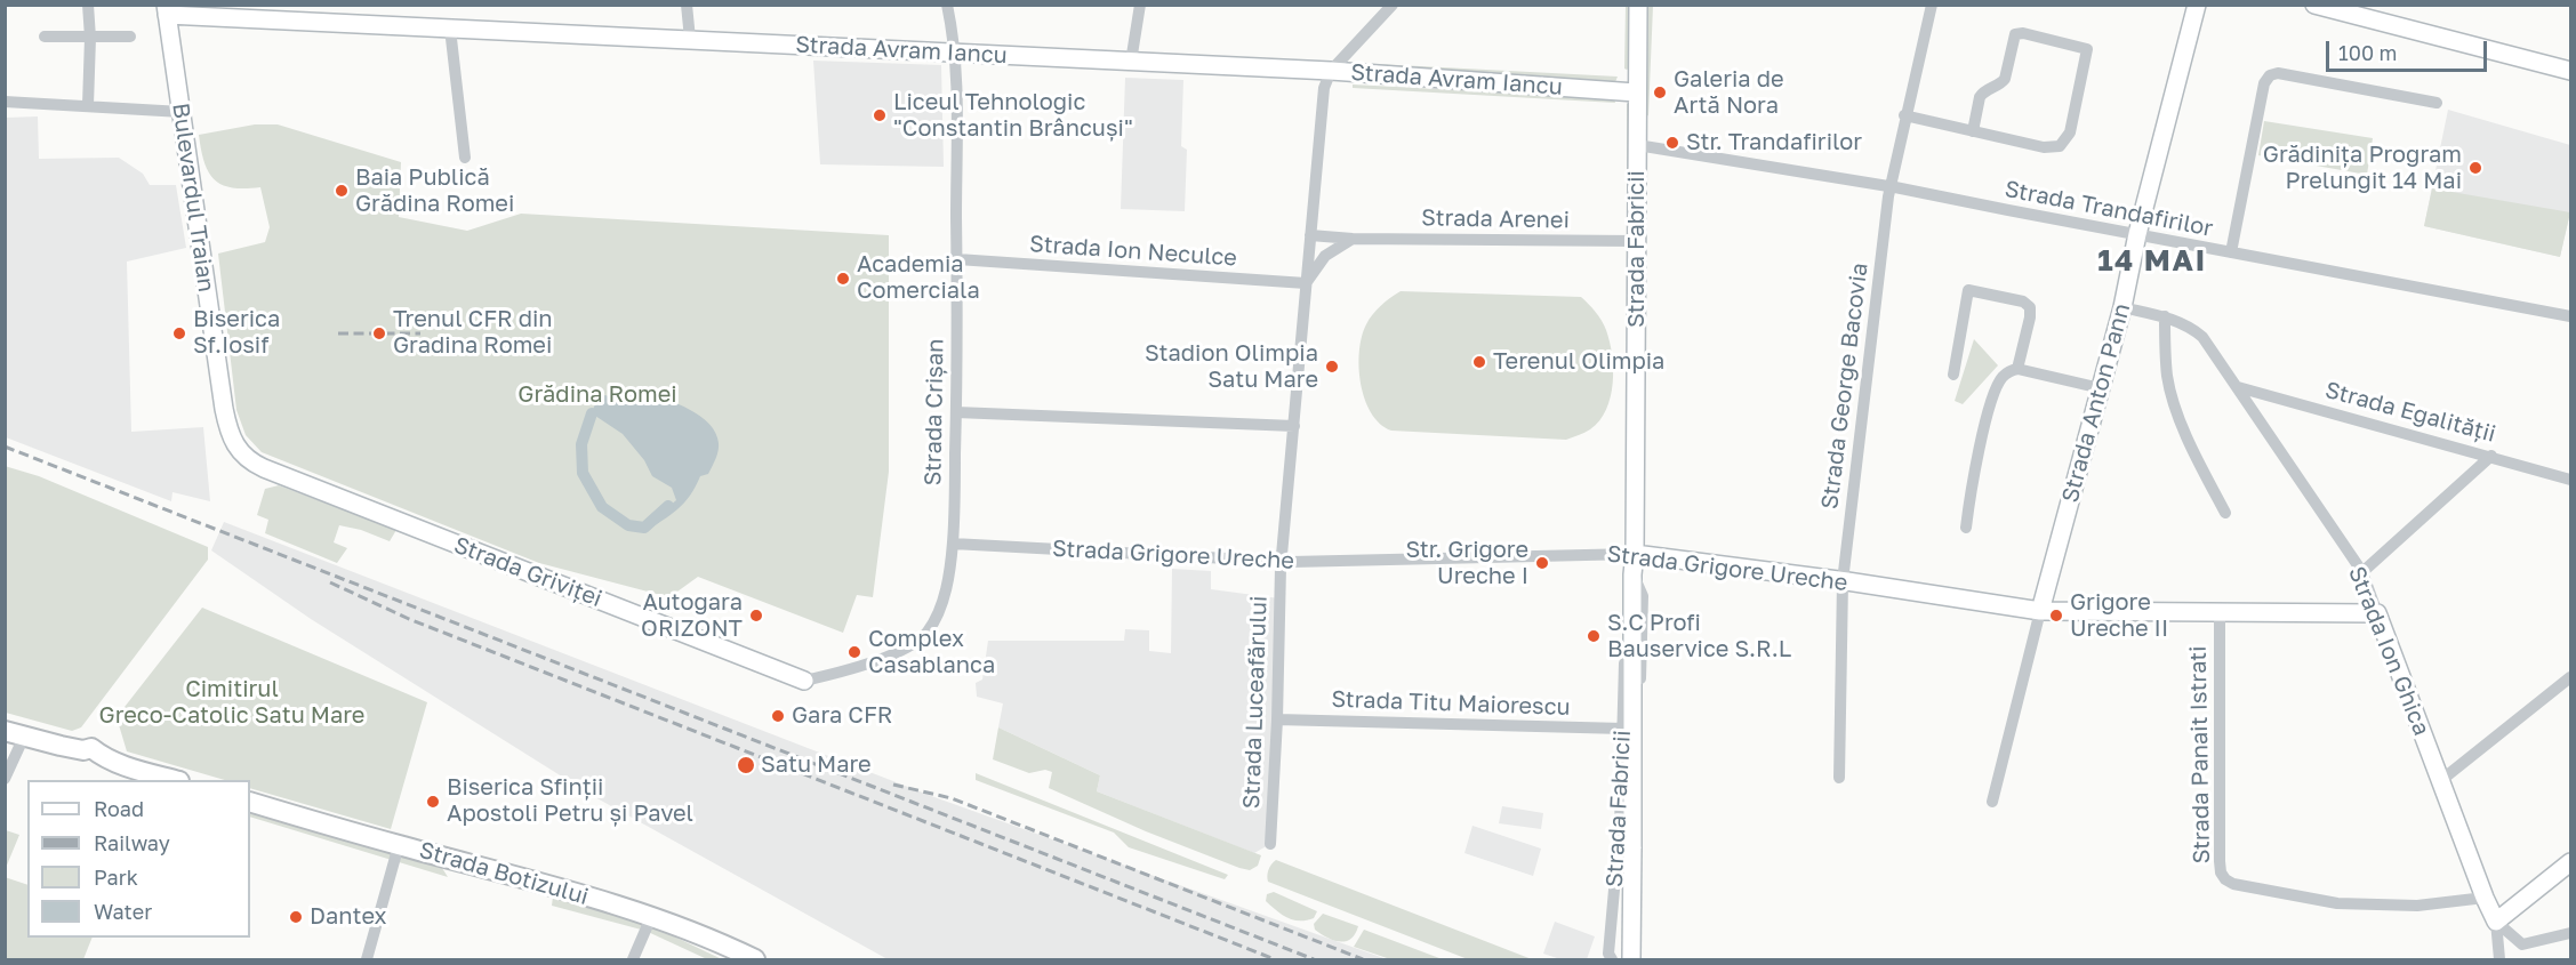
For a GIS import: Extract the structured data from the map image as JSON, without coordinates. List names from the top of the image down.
{
  "streets": {
    "main road": ["Strada Botizului"],
    "street": [
      "Strada Avram Iancu",
      "Bulevardul Traian",
      "Strada Trandafirilor",
      "Strada Arenei",
      "Strada Fabricii",
      "Strada Ion Neculce",
      "Strada George Bacovia",
      "Strada Anton Pann",
      "Strada Crișan",
      "Strada Egalității",
      "Strada Grigore Ureche",
      "Strada Griviței",
      "Strada Ion Ghica",
      "Strada Luceafărului",
      "Strada Titu Maiorescu",
      "Strada Panait Istrati"
    ]
  },
  "crossings": [
    ["Strada Avram Iancu", "Bulevardul Traian"],
    ["Strada Avram Iancu", "Strada Fabricii"],
    ["Strada Avram Iancu", "Strada Crișan"],
    ["Strada Avram Iancu", "Strada Luceafărului"],
    ["Bulevardul Traian", "Strada Griviței"],
    ["Strada Trandafirilor", "Strada Fabricii"],
    ["Strada Trandafirilor", "Strada George Bacovia"],
    ["Strada Trandafirilor", "Strada Anton Pann"],
    ["Strada Arenei", "Strada Fabricii"],
    ["Strada Arenei", "Strada Luceafărului"],
    ["Strada Fabricii", "Strada Grigore Ureche"],
    ["Strada Fabricii", "Strada Titu Maiorescu"],
    ["Strada Ion Neculce", "Strada Crișan"],
    ["Strada Ion Neculce", "Strada Luceafărului"],
    ["Strada George Bacovia", "Strada Grigore Ureche"],
    ["Strada Anton Pann", "Strada Grigore Ureche"],
    ["Strada Anton Pann", "Strada Ion Ghica"],
    ["Strada Crișan", "Strada Grigore Ureche"],
    ["Strada Crișan", "Strada Griviței"],
    ["Strada Egalității", "Strada Ion Ghica"],
    ["Strada Grigore Ureche", "Strada Ion Ghica"],
    ["Strada Grigore Ureche", "Strada Luceafărului"],
    ["Strada Grigore Ureche", "Strada Panait Istrati"],
    ["Strada Ion Ghica", "Strada Panait Istrati"],
    ["Strada Luceafărului", "Strada Titu Maiorescu"]
  ],
  "districts": ["14 MAI"],
  "parks": ["Grădina Romei", "Cimitirul Greco-Catolic Satu Mare"],
  "places": [
    "Galeria de Artă Nora",
    "Liceul Tehnologic \"Constantin Brâncuși\"",
    "Str. Trandafirilor",
    "Grădinița Program Prelungit 14 Mai",
    "Baia Publică Grădina Romei",
    "Academia Comerciala",
    "Biserica Sf.Iosif",
    "Trenul CFR din Gradina Romei",
    "Terenul Olimpia",
    "Stadion Olimpia Satu Mare",
    "Str. Grigore Ureche I",
    "Autogara ORIZONT",
    "Grigore Ureche II",
    "S.C Profi Bauservice S.R.L",
    "Complex Casablanca",
    "Gara CFR",
    "Satu Mare",
    "Biserica Sfinții Apostoli Petru și Pavel",
    "Dantex"
  ],
  "legend": [
    "Road",
    "Railway",
    "Park",
    "Water"
  ],
  "scale_bar": "100 m"
}
